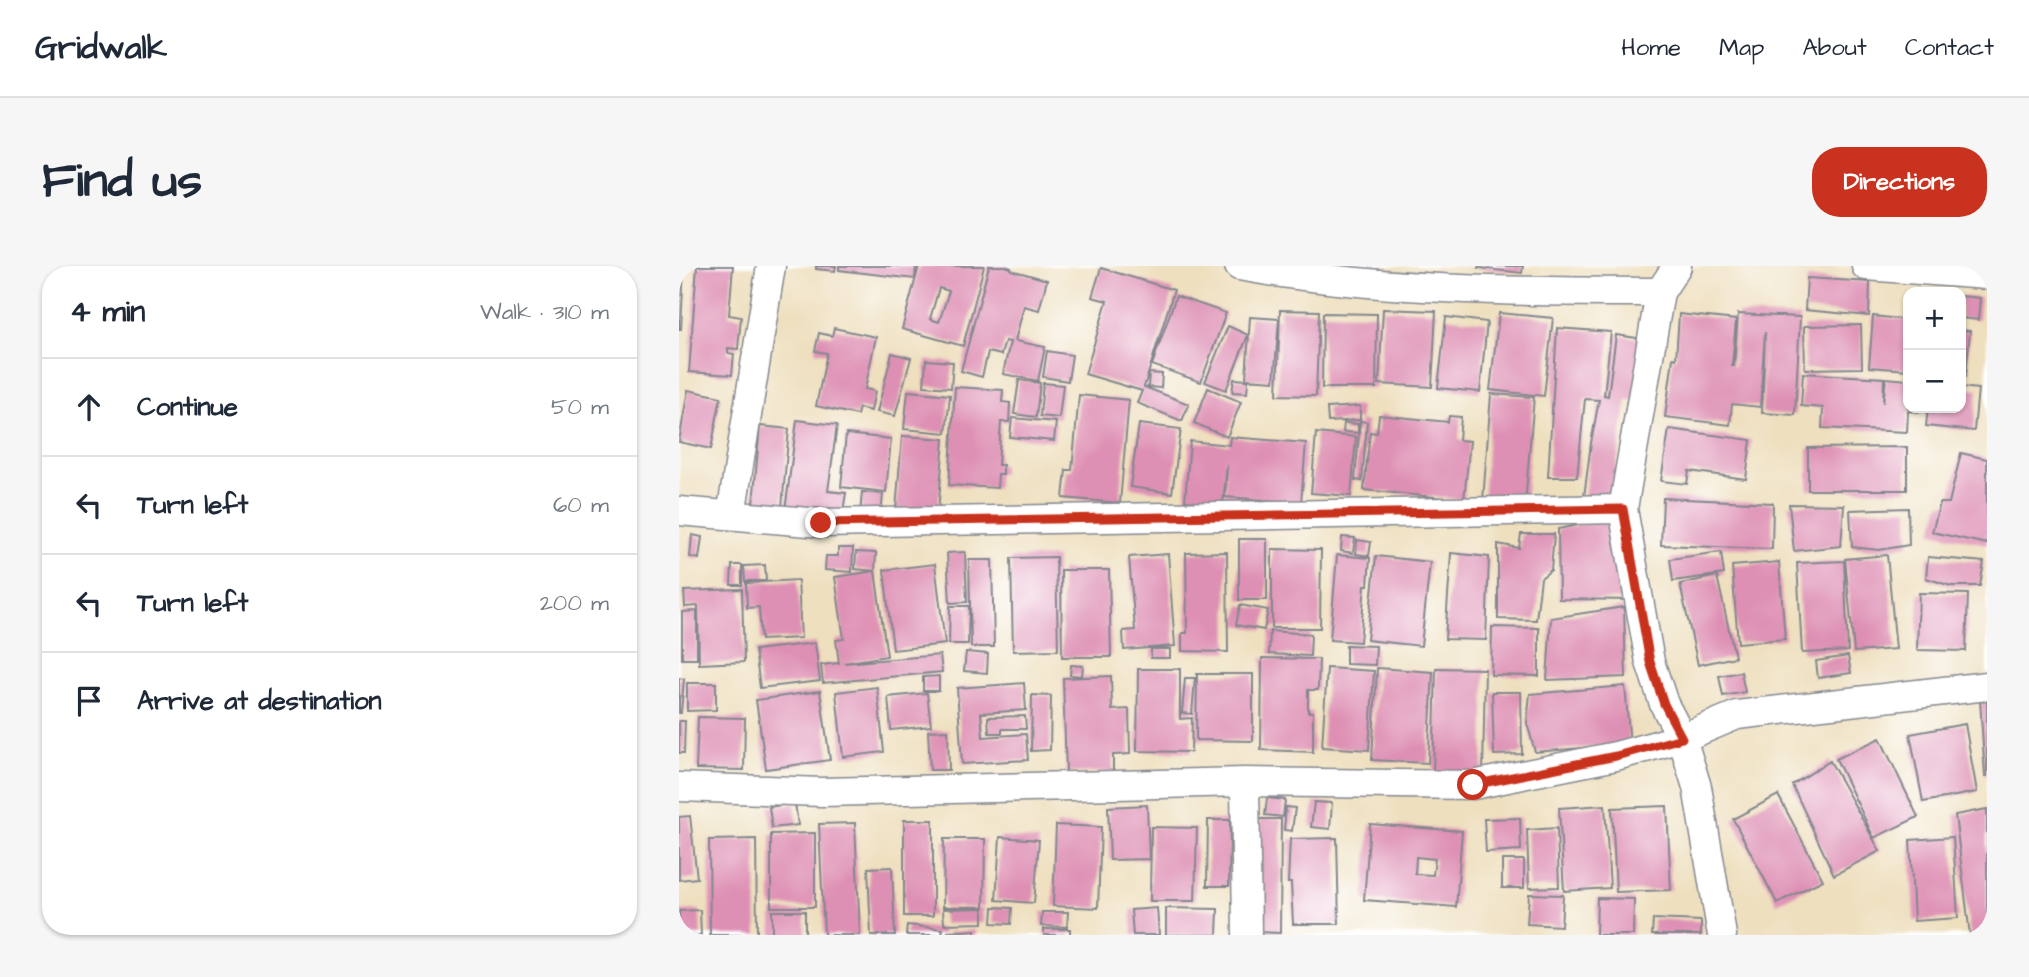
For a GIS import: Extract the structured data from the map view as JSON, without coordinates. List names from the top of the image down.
{
  "page": {
    "header": "Gridwalk",
    "nav": [
      "Home",
      "Map",
      "About",
      "Contact"
    ],
    "buttons": "Directions",
    "title": "Find us",
    "heading": ["4 min", "Walk · 310 m"],
    "map_buttons": ["+", "−"],
    "list": [
      ["Continue", "50 m"],
      ["Turn left", "60 m"],
      ["Turn left", "200 m"],
      "Arrive at destination"
    ]
  }
}
